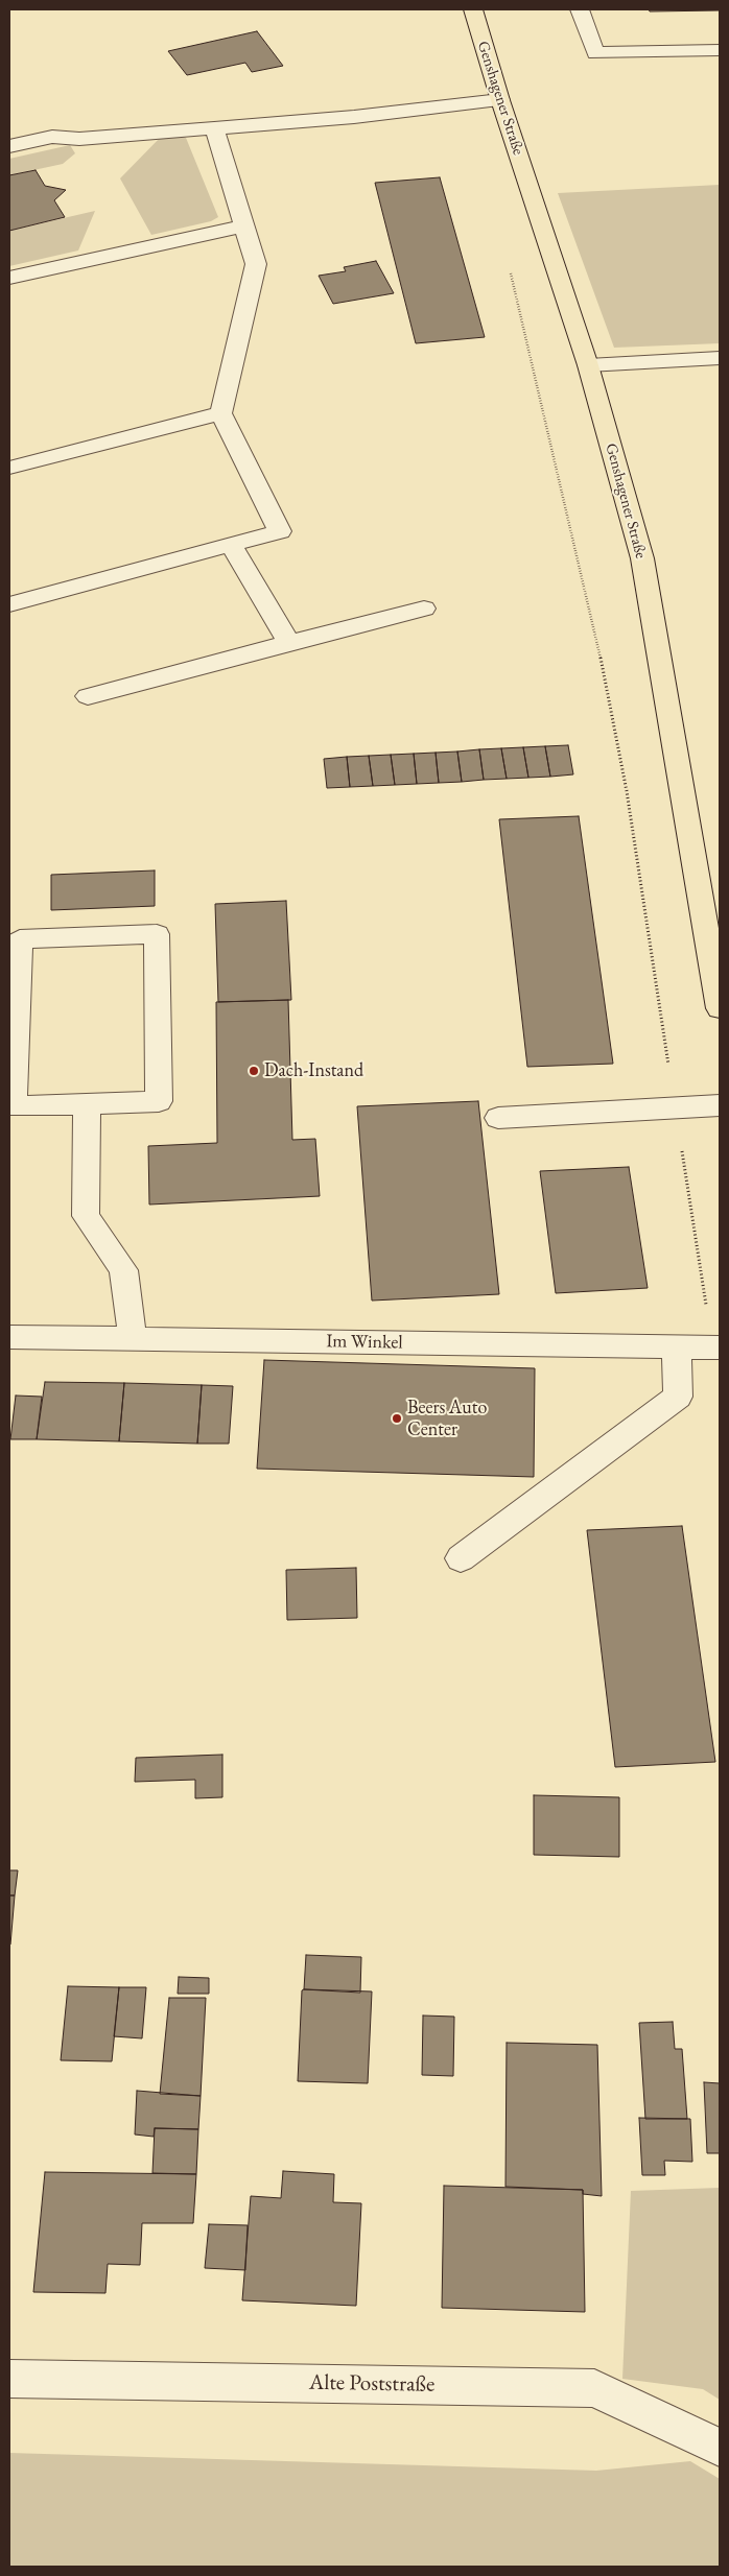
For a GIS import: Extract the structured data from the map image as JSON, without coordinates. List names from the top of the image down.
{
  "streets": {
    "main road": ["Genshagener Straße"],
    "street": ["Im Winkel", "Alte Poststraße"]
  },
  "places": ["Dach-Instand", "Beers Auto Center"]
}
